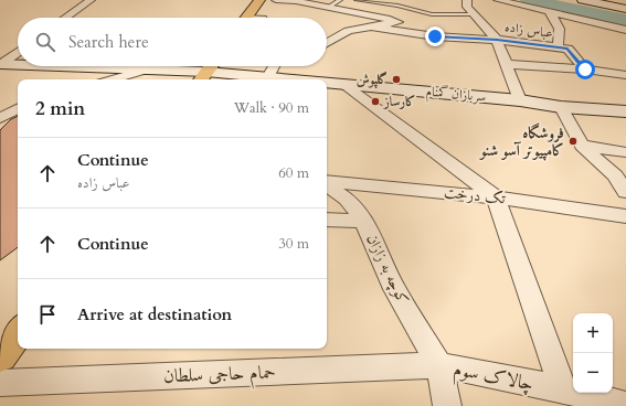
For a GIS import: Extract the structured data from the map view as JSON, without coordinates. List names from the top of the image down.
{
  "streets": {
    "street": [
      "عباس زاده",
      "سربازان گمنام",
      "تک درخت",
      "کوچه به زازان",
      "حمام حاجی سلطان",
      "چالاک سوم"
    ]
  },
  "crossings": [
    ["کوچه به زازان", "حمام حاجی سلطان"],
    ["کوچه به زازان", "چالاک سوم"],
    ["حمام حاجی سلطان", "چالاک سوم"]
  ],
  "places": ["گلپوش", "کارساز", "فروشگاه کامپیوتر آسو شنو"],
  "page": {
    "search": "Search here",
    "heading": ["2 min", "Walk · 90 m"],
    "list": [
      ["Continue", "عباس زاده", "60 m"],
      ["Continue", "30 m"],
      "Arrive at destination"
    ],
    "map_buttons": ["+", "−"]
  }
}
